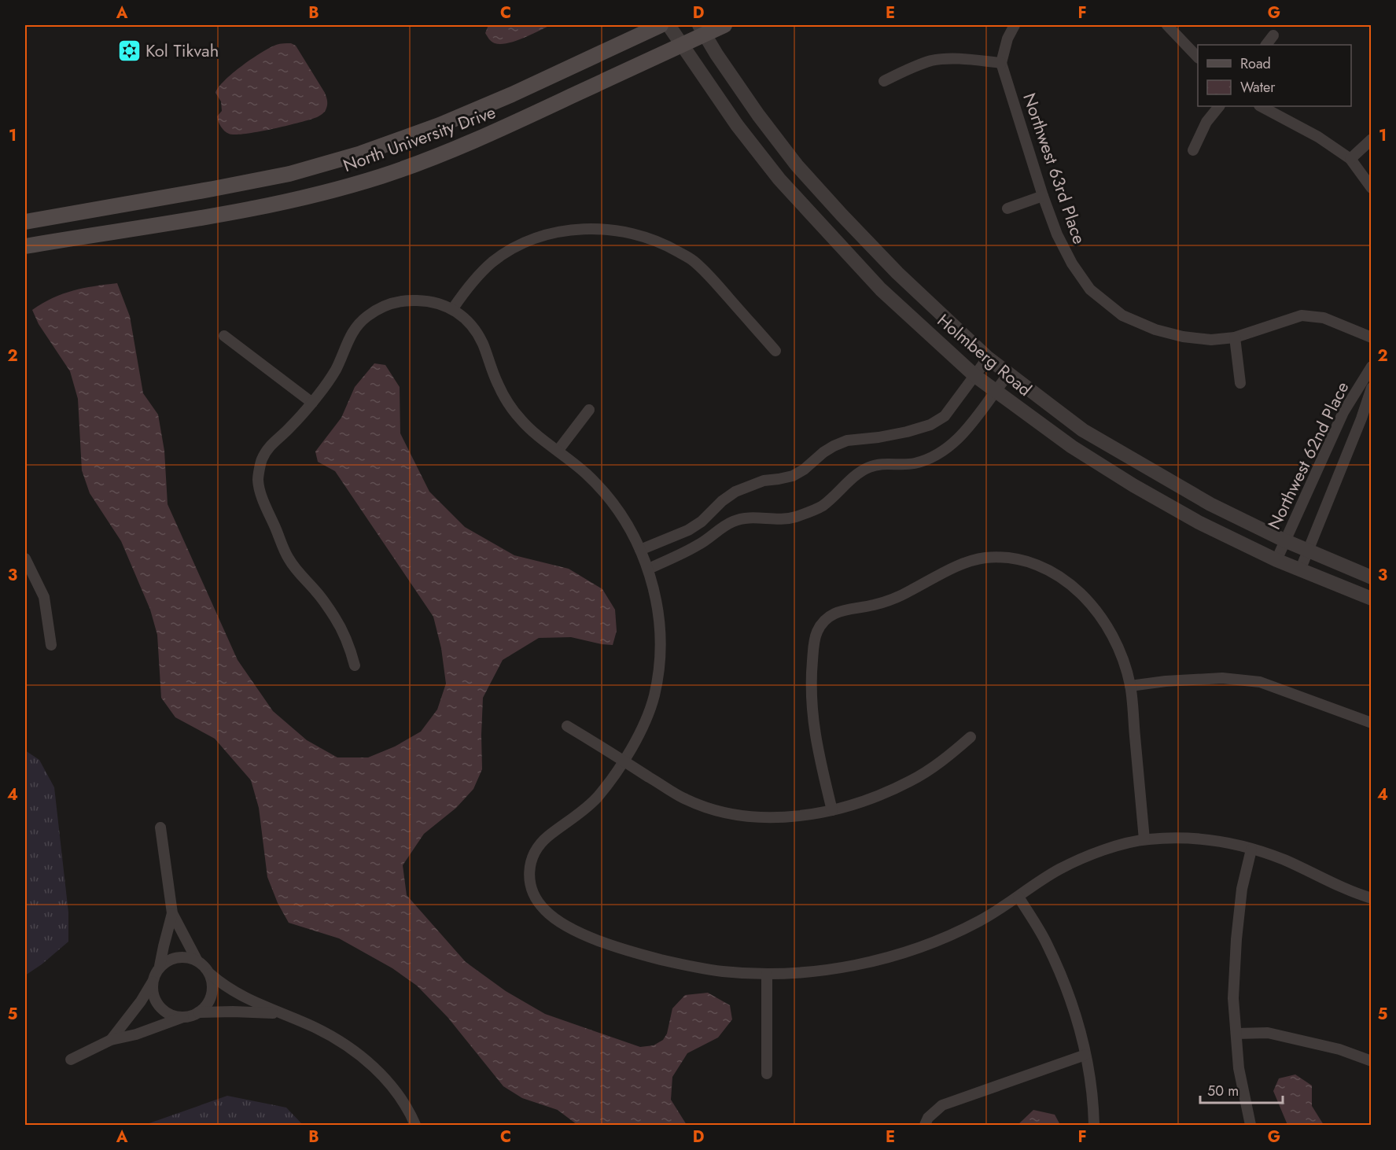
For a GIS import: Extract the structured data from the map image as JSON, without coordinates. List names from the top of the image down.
{
  "streets": {
    "main road": ["North University Drive"],
    "street": ["Northwest 63rd Place", "Holmberg Road", "Northwest 62nd Place"]
  },
  "crossings": [
    ["North University Drive", "Holmberg Road"],
    ["Holmberg Road", "Northwest 62nd Place"]
  ],
  "places": {
    "synagogue": ["Kol Tikvah"]
  },
  "legend": ["Road", "Water"],
  "scale_bar": "50 m",
  "grid": {
    "columns": [
      "A",
      "B",
      "C",
      "D",
      "E",
      "F",
      "G"
    ],
    "rows": [
      "1",
      "2",
      "3",
      "4",
      "5"
    ]
  }
}
